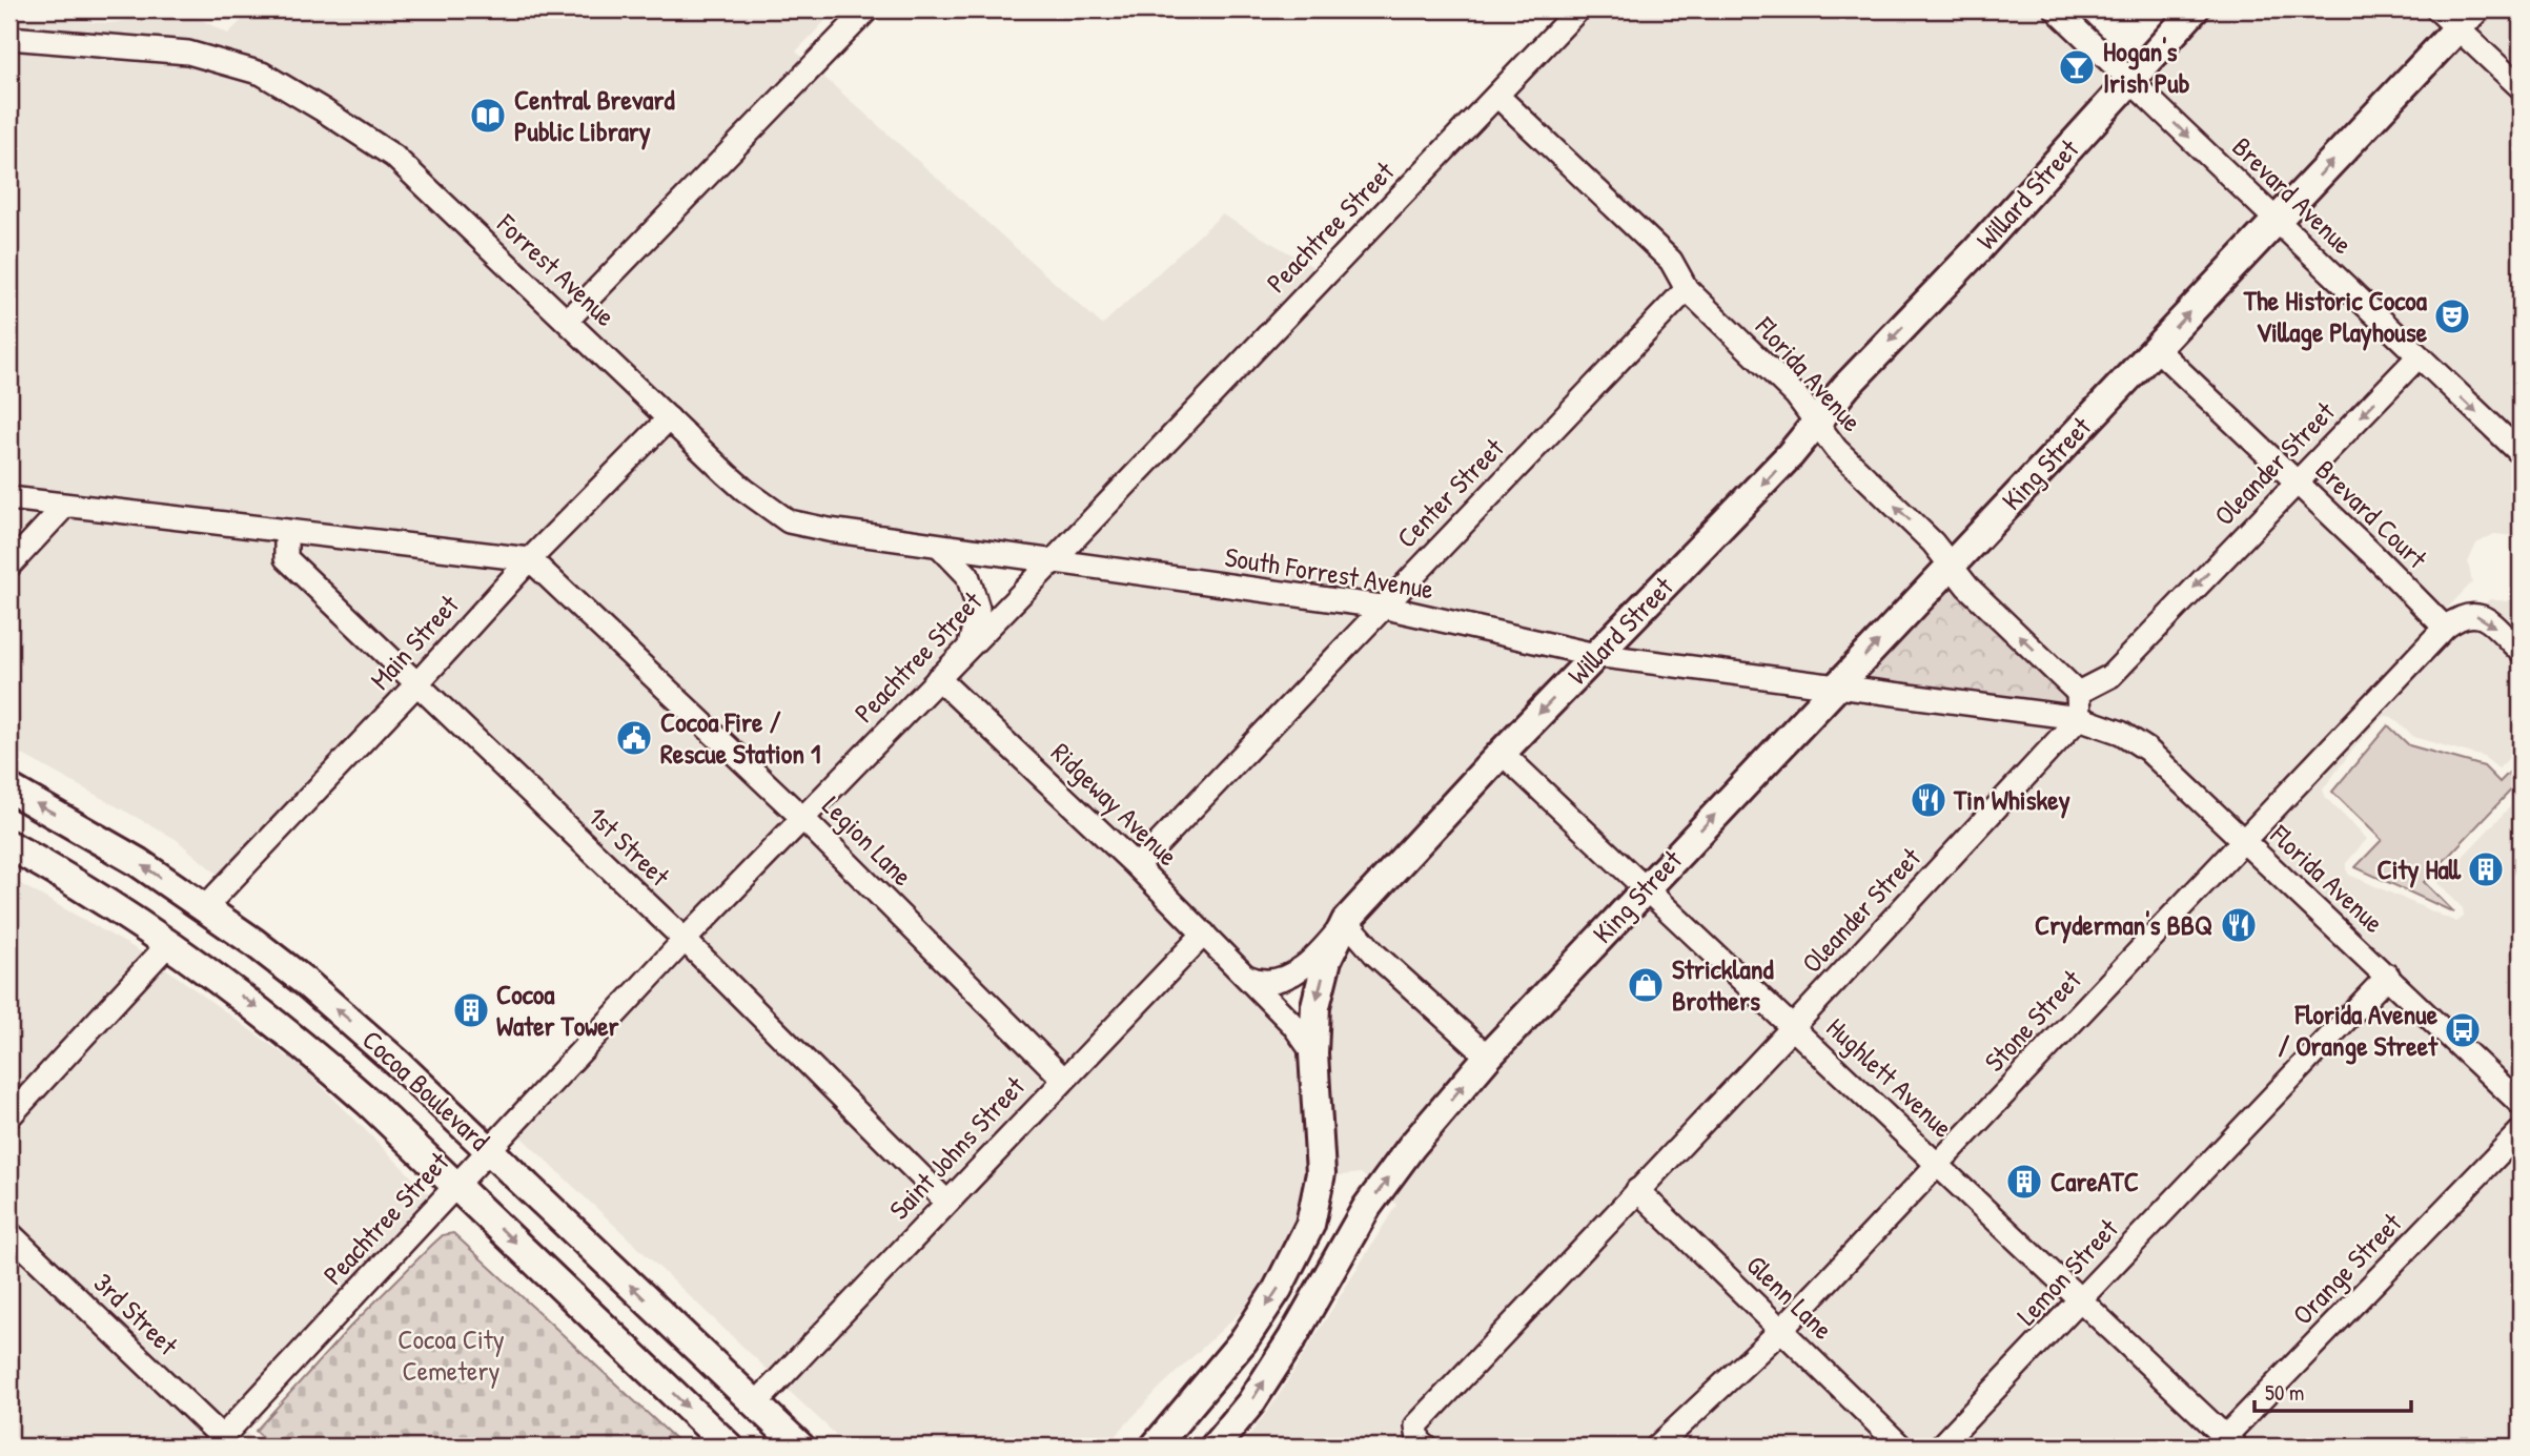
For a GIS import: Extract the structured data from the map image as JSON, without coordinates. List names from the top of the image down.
{
  "streets": {
    "main road": ["Willard Street", "King Street", "Cocoa Boulevard"],
    "street": [
      "Brevard Avenue",
      "Peachtree Street",
      "Forrest Avenue",
      "Florida Avenue",
      "Oleander Street",
      "Center Street",
      "Brevard Court",
      "South Forrest Avenue",
      "Main Street",
      "Ridgeway Avenue",
      "Legion Lane",
      "1st Street",
      "Stone Street",
      "Hughlett Avenue",
      "Saint Johns Street",
      "Orange Street",
      "Lemon Street",
      "Glenn Lane",
      "3rd Street"
    ]
  },
  "crossings": [
    ["Willard Street", "Brevard Avenue"],
    ["Willard Street", "Florida Avenue"],
    ["Willard Street", "South Forrest Avenue"],
    ["Willard Street", "Ridgeway Avenue"],
    ["Willard Street", "Hughlett Avenue"],
    ["Brevard Avenue", "King Street"],
    ["Brevard Avenue", "Oleander Street"],
    ["Peachtree Street", "Forrest Avenue"],
    ["Peachtree Street", "Florida Avenue"],
    ["Peachtree Street", "South Forrest Avenue"],
    ["Peachtree Street", "Ridgeway Avenue"],
    ["Peachtree Street", "Legion Lane"],
    ["Peachtree Street", "1st Street"],
    ["Peachtree Street", "Cocoa Boulevard"],
    ["Peachtree Street", "3rd Street"],
    ["Forrest Avenue", "South Forrest Avenue"],
    ["Forrest Avenue", "Main Street"],
    ["Florida Avenue", "King Street"],
    ["Florida Avenue", "Oleander Street"],
    ["Florida Avenue", "Center Street"],
    ["Florida Avenue", "South Forrest Avenue"],
    ["Florida Avenue", "Stone Street"],
    ["Florida Avenue", "Lemon Street"],
    ["King Street", "Brevard Court"],
    ["King Street", "South Forrest Avenue"],
    ["King Street", "Hughlett Avenue"],
    ["Oleander Street", "Brevard Court"],
    ["Oleander Street", "Hughlett Avenue"],
    ["Oleander Street", "Glenn Lane"],
    ["Center Street", "South Forrest Avenue"],
    ["Center Street", "Ridgeway Avenue"],
    ["Brevard Court", "Stone Street"],
    ["Main Street", "Legion Lane"],
    ["Main Street", "1st Street"],
    ["Main Street", "Cocoa Boulevard"],
    ["Ridgeway Avenue", "Saint Johns Street"],
    ["Legion Lane", "Saint Johns Street"],
    ["1st Street", "Saint Johns Street"],
    ["Stone Street", "Hughlett Avenue"],
    ["Stone Street", "Glenn Lane"],
    ["Hughlett Avenue", "Orange Street"],
    ["Hughlett Avenue", "Lemon Street"],
    ["Cocoa Boulevard", "Saint Johns Street"]
  ],
  "one_way": ["Willard Street", "Brevard Avenue", "King Street"],
  "parks": ["Cocoa City Cemetery"],
  "places": {
    "bar": ["Hogan's Irish Pub"],
    "library": ["Central Brevard Public Library"],
    "theatre": ["The Historic Cocoa Village Playhouse"],
    "public building": ["Cocoa Fire / Rescue Station 1"],
    "restaurant": ["Tin Whiskey", "Cryderman's BBQ"],
    "building": ["City Hall", "Cocoa Water Tower", "CareATC"],
    "shop": ["Strickland Brothers"],
    "bus stop": ["Florida Avenue / Orange Street"]
  },
  "scale_bar": "50 m"
}
